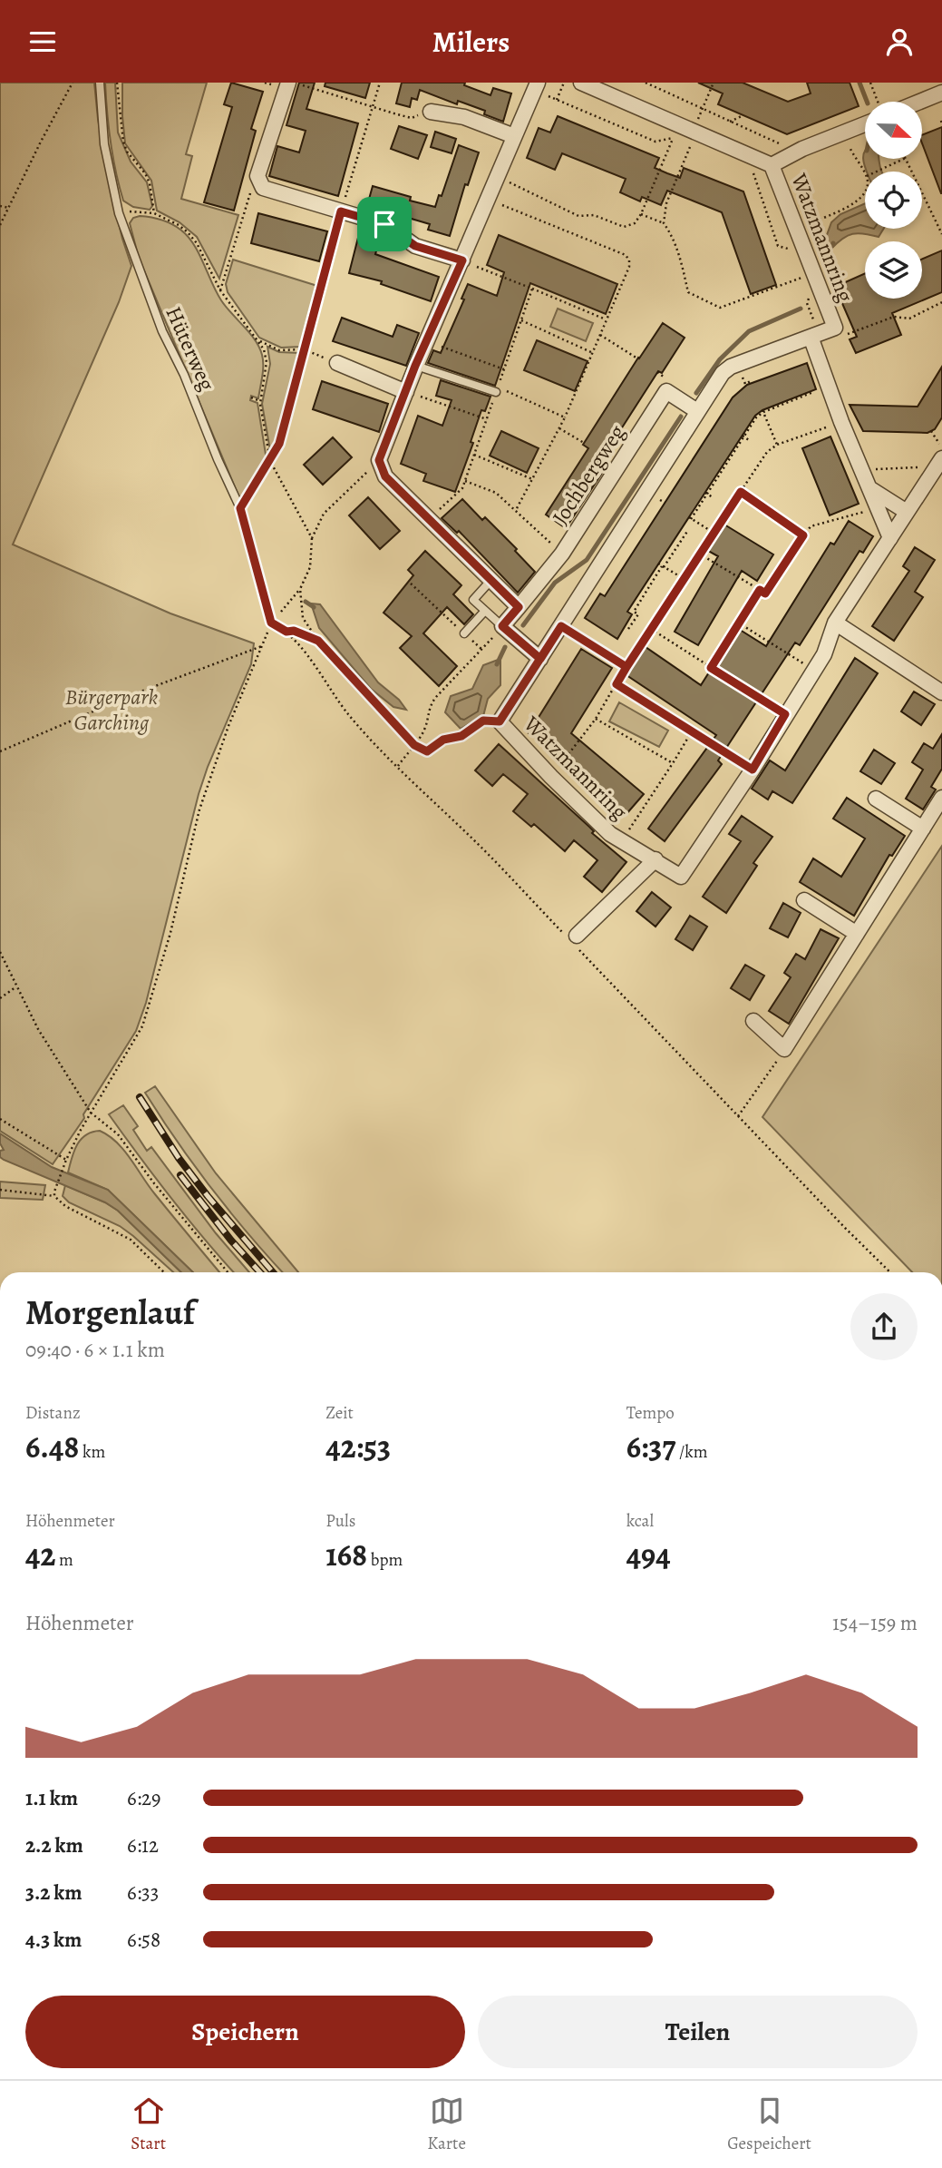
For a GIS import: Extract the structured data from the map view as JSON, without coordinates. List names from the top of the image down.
{
  "streets": {
    "street": ["Watzmannring", "Jochbergweg"],
    "lane": ["Hüterweg"]
  },
  "parks": ["Bürgerpark Garching"],
  "north": "right",
  "page": {
    "header": "Milers",
    "heading": ["Morgenlauf", "09:40 · 6 × 1.1 km"],
    "stats": [
      ["Distanz", "6.48 km"],
      ["Zeit", "42:53"],
      ["Tempo", "6:37 /km"],
      ["Höhenmeter", "42 m"],
      ["Puls", "168 bpm"],
      ["kcal", "494"]
    ],
    "chart": ["Höhenmeter", "154–159 m"],
    "list": [
      {
        "name": "1.1 km",
        "note": "6:29"
      },
      {
        "name": "2.2 km",
        "note": "6:12"
      },
      {
        "name": "3.2 km",
        "note": "6:33"
      },
      {
        "name": "4.3 km",
        "note": "6:58"
      }
    ],
    "buttons": ["Speichern", "Teilen"],
    "tabs": ["Start", "Karte", "Gespeichert"]
  }
}
